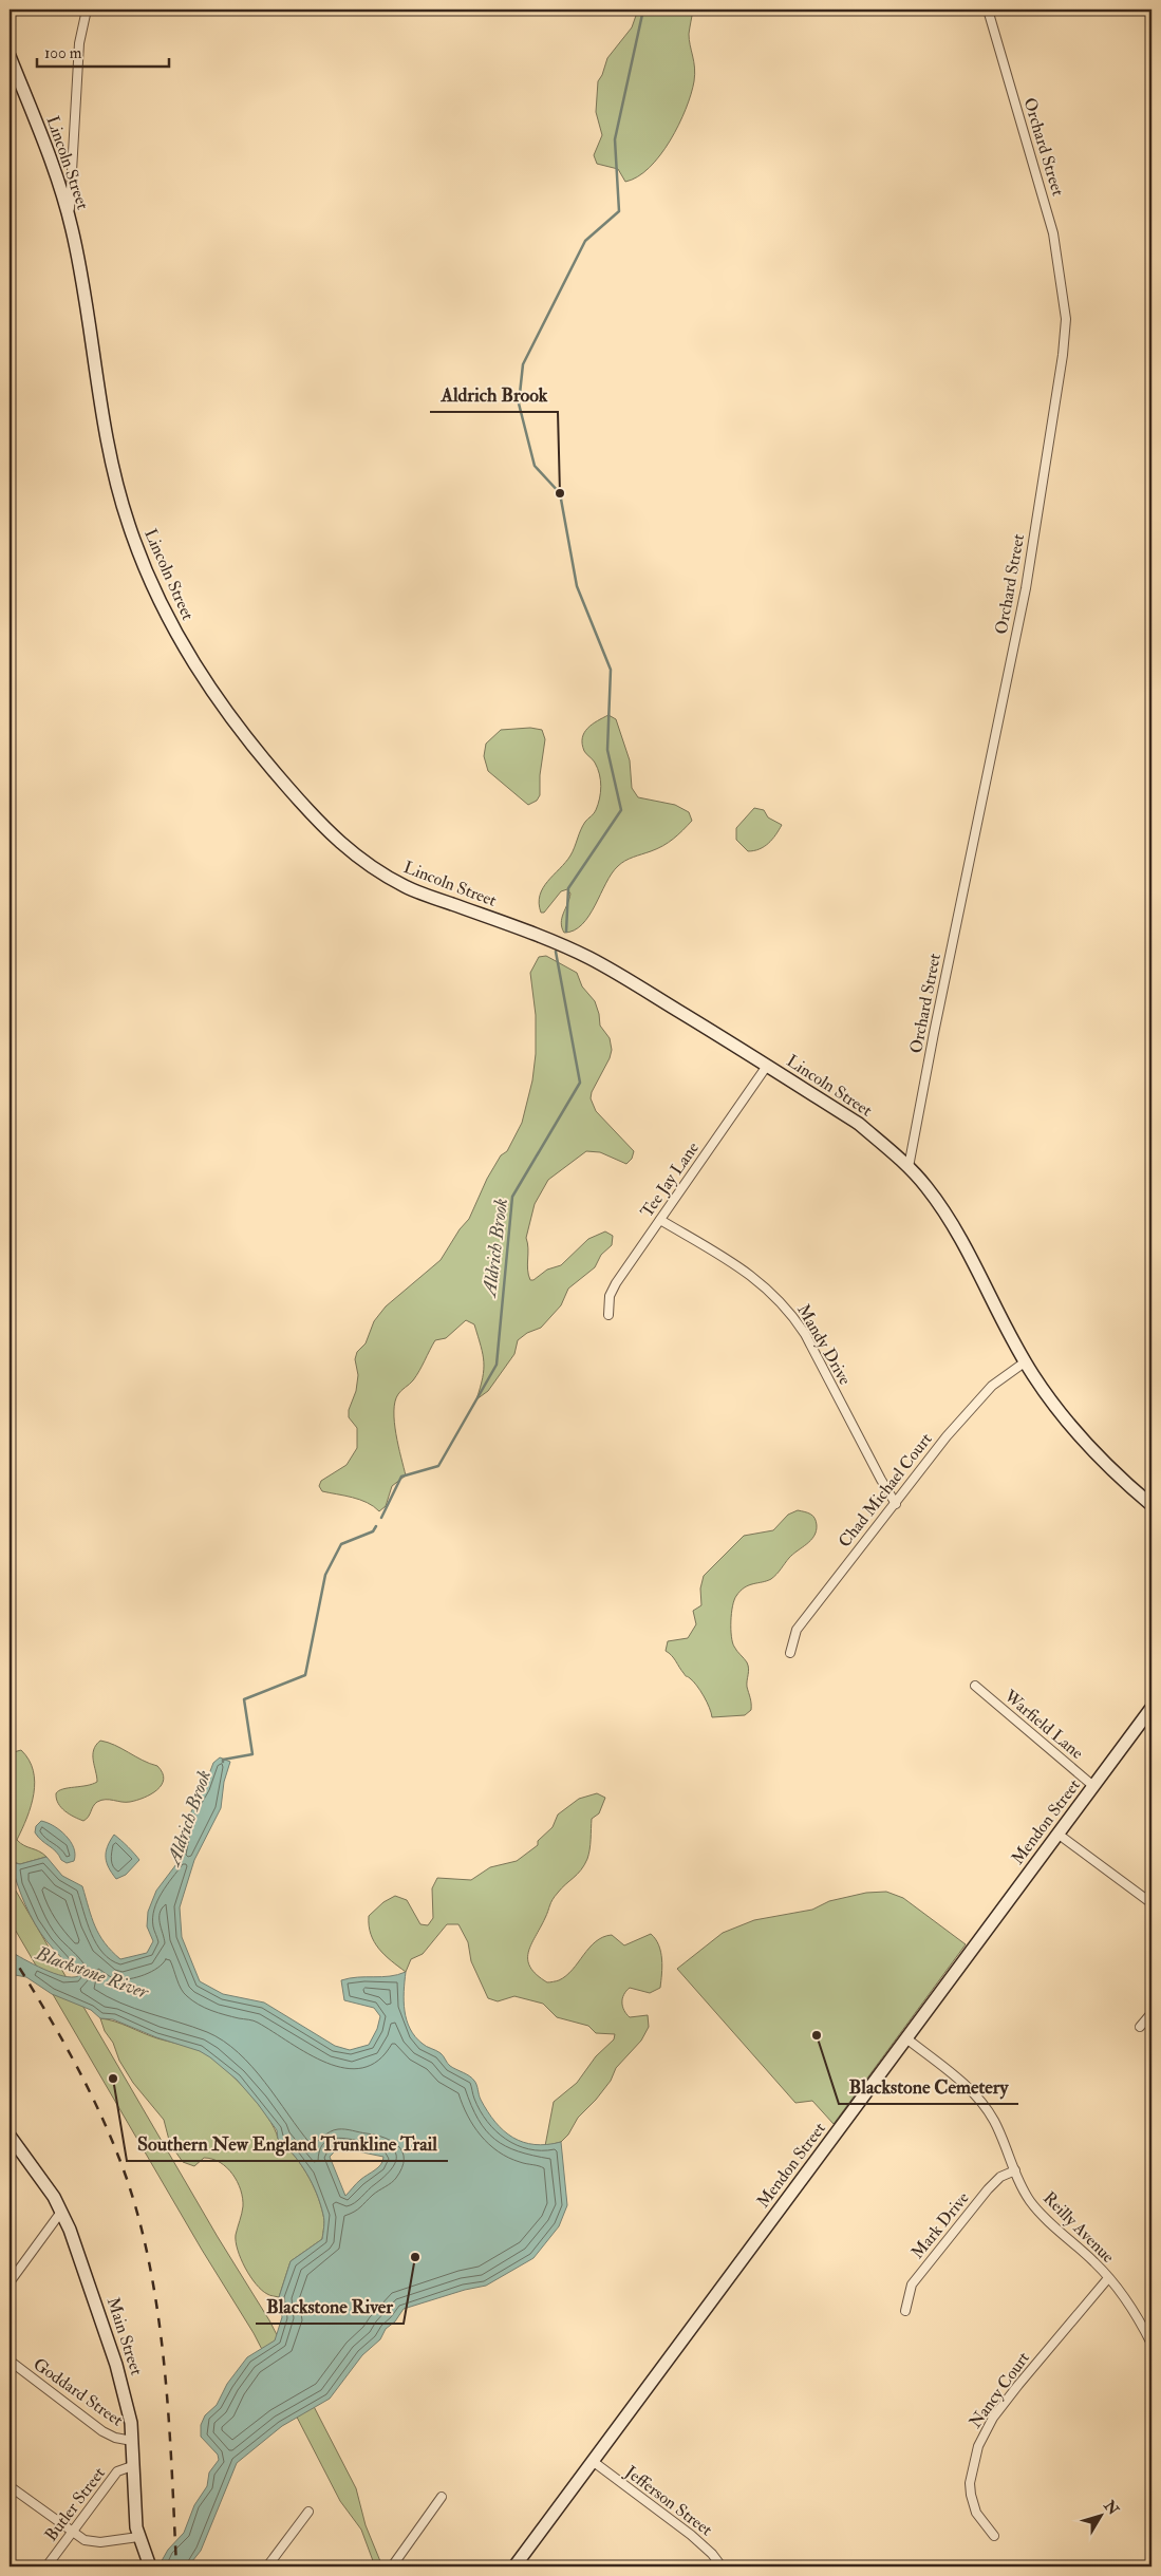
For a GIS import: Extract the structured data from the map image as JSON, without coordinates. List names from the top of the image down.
{
  "streets": {
    "main road": ["Lincoln Street", "Mendon Street", "Main Street"],
    "street": [
      "Orchard Street",
      "Tee Jay Lane",
      "Mandy Drive",
      "Chad Michael Court",
      "Warfield Lane",
      "Mark Drive",
      "Reilly Avenue",
      "Nancy Court",
      "Goddard Street",
      "Jefferson Street",
      "Butler Street"
    ]
  },
  "crossings": [
    ["Orchard Street", "Lincoln Street"],
    ["Lincoln Street", "Tee Jay Lane"],
    ["Lincoln Street", "Chad Michael Court"],
    ["Tee Jay Lane", "Mandy Drive"],
    ["Mandy Drive", "Chad Michael Court"],
    ["Warfield Lane", "Mendon Street"],
    ["Mendon Street", "Reilly Avenue"],
    ["Mendon Street", "Jefferson Street"],
    ["Mark Drive", "Reilly Avenue"],
    ["Reilly Avenue", "Nancy Court"],
    ["Main Street", "Goddard Street"],
    ["Main Street", "Butler Street"]
  ],
  "water": ["Aldrich Brook", "Blackstone River"],
  "places": [
    "Aldrich Brook",
    "Blackstone Cemetery",
    "Southern New England Trunkline Trail",
    "Blackstone River"
  ],
  "scale_bar": "100 m",
  "north": "top right"
}
